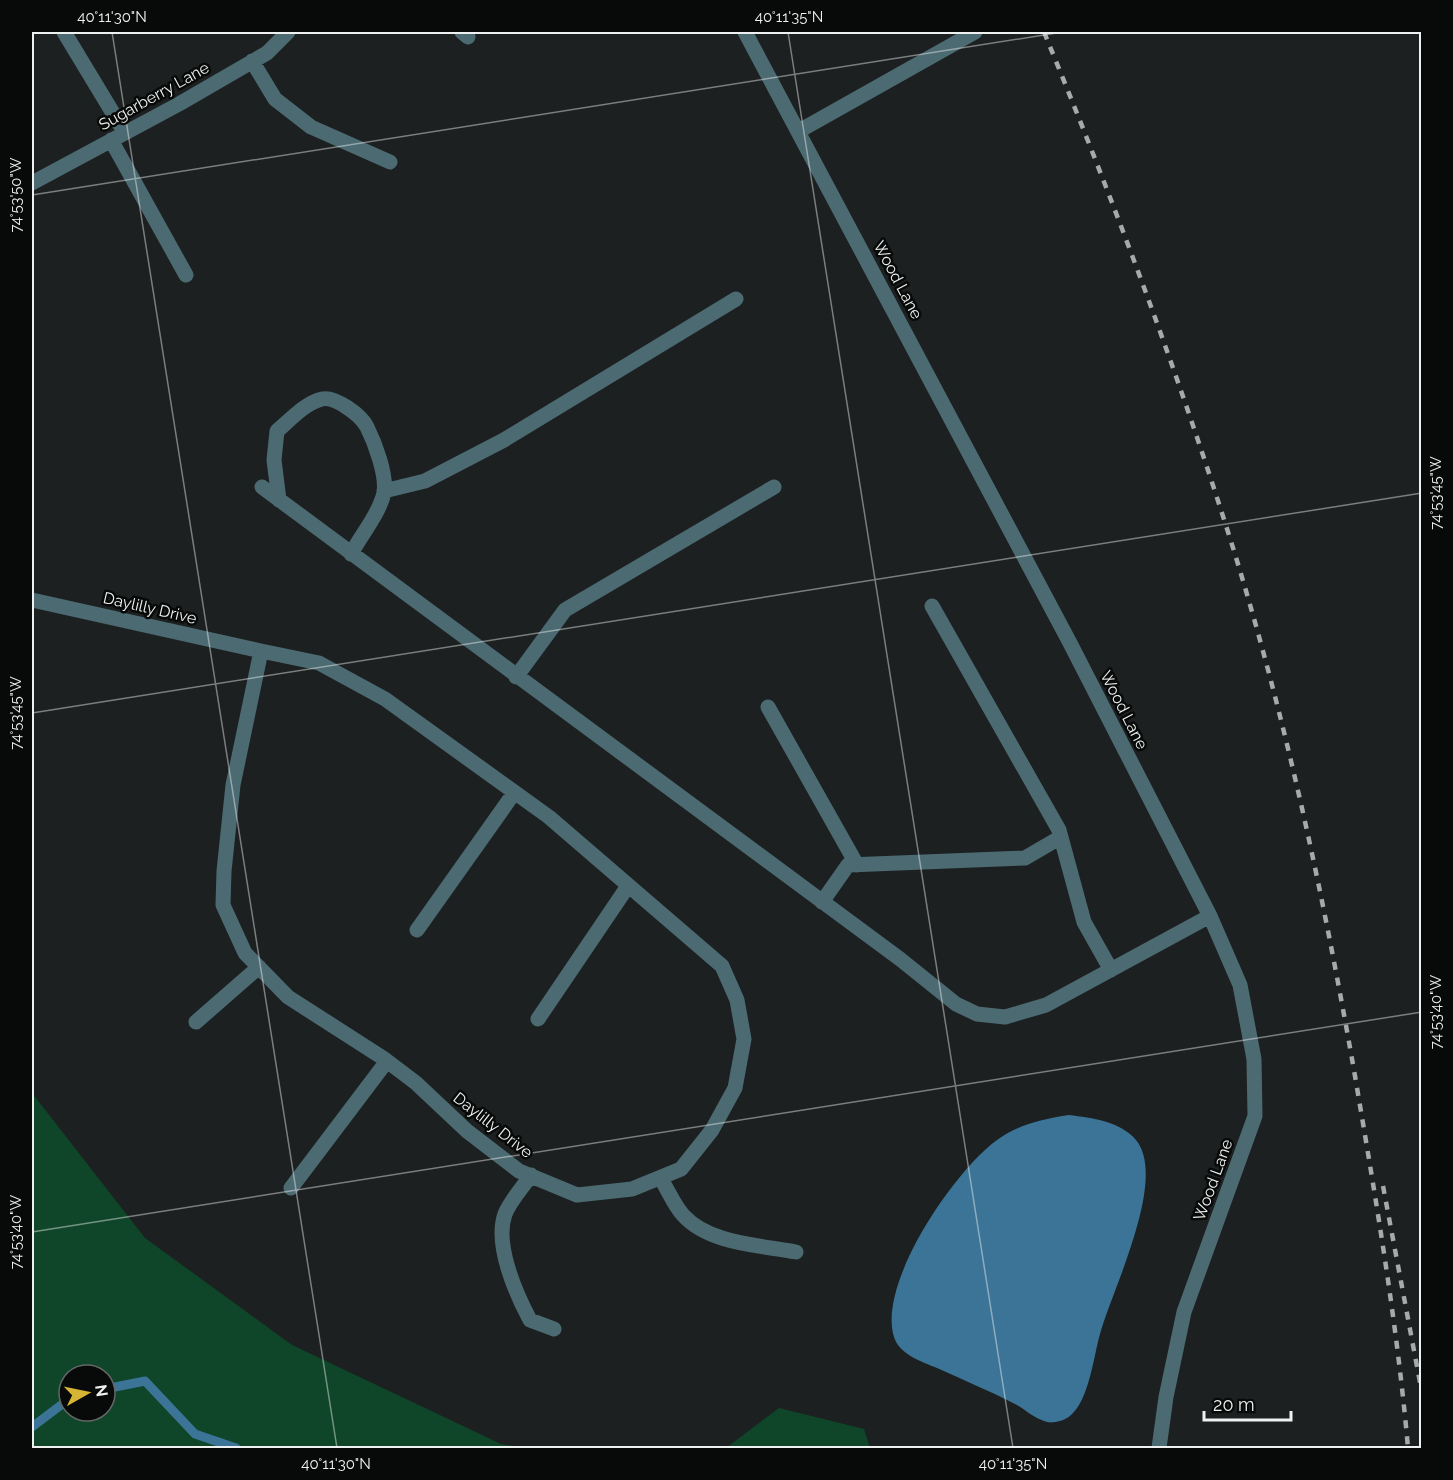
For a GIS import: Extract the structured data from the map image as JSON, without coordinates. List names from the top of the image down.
{
  "streets": {
    "street": ["Sugarberry Lane", "Wood Lane", "Daylilly Drive"]
  },
  "scale_bar": "20 m",
  "north": "right",
  "coordinates": [
    "40°11'30\"N",
    "40°11'35\"N",
    "74°53'50\"W",
    "74°53'45\"W",
    "74°53'40\"W"
  ]
}
